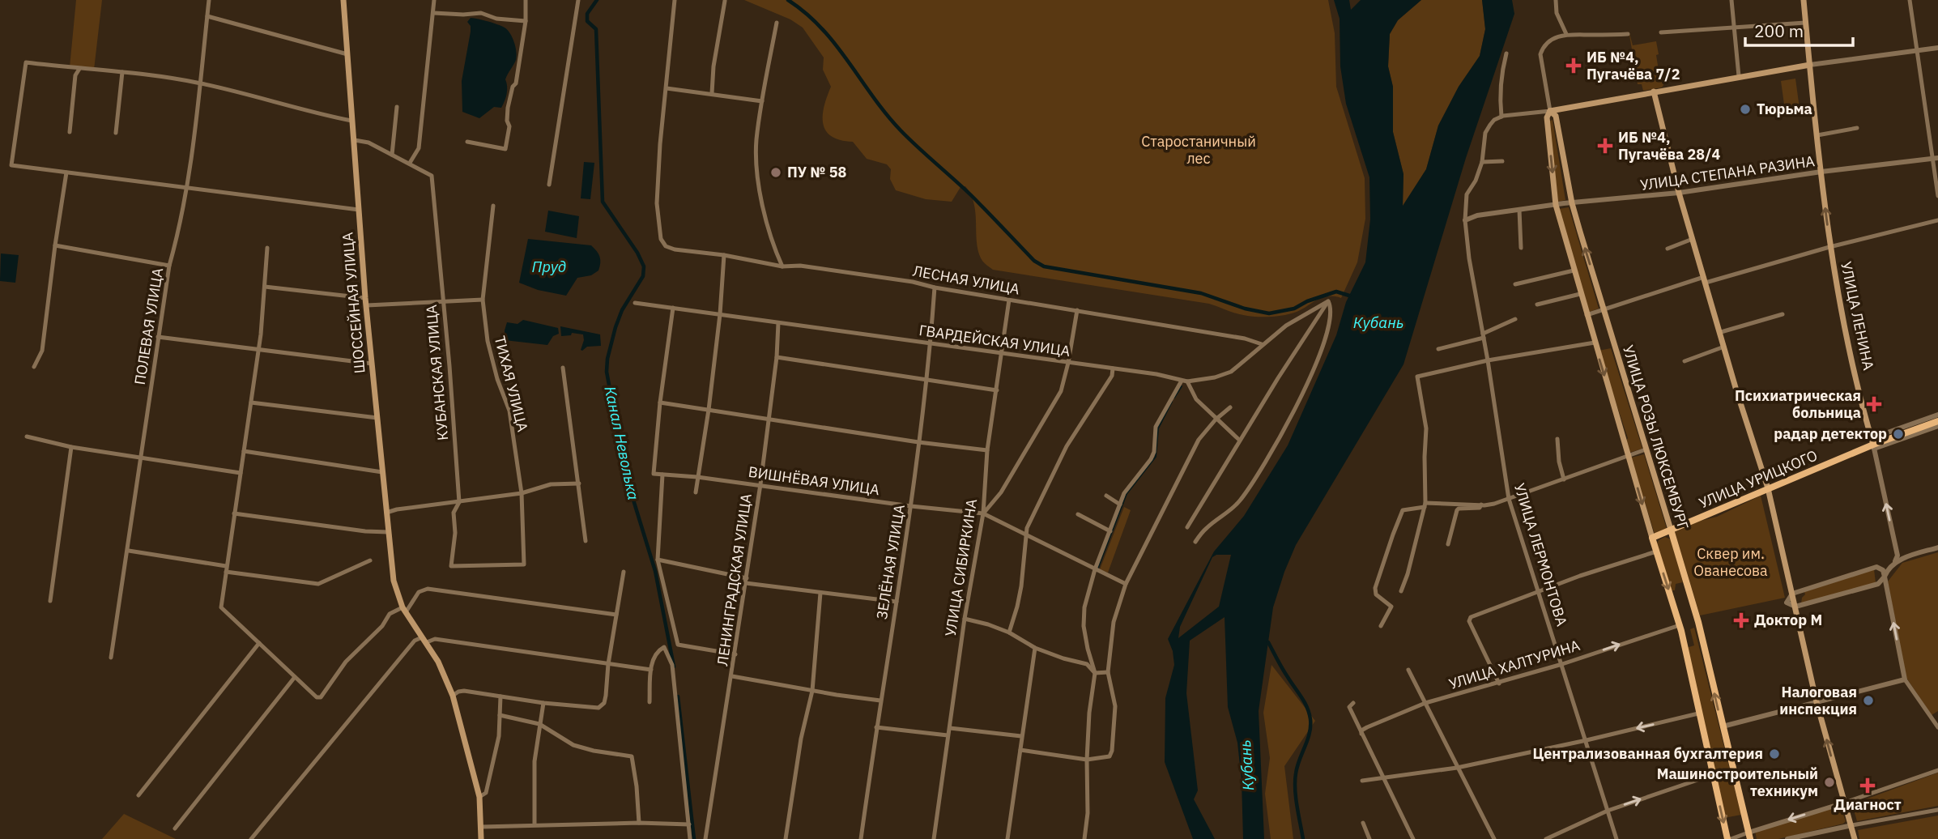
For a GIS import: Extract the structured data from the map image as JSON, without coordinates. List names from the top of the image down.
{
  "streets": {
    "main road": [
      "ШОССЕЙНАЯ УЛИЦА",
      "УЛИЦА ЛЕНИНА",
      "УЛИЦА РОЗЫ ЛЮКСЕМБУРГ",
      "УЛИЦА УРИЦКОГО"
    ],
    "street": [
      "УЛИЦА СТЕПАНА РАЗИНА",
      "ЛЕСНАЯ УЛИЦА",
      "ПОЛЕВАЯ УЛИЦА",
      "ГВАРДЕЙСКАЯ УЛИЦА",
      "КУБАНСКАЯ УЛИЦА",
      "ТИХАЯ УЛИЦА",
      "ВИШНЁВАЯ УЛИЦА",
      "УЛИЦА ЛЕРМОНТОВА",
      "ЗЕЛЁНАЯ УЛИЦА",
      "УЛИЦА СИБИРКИНА",
      "ЛЕНИНГРАДСКАЯ УЛИЦА",
      "УЛИЦА ХАЛТУРИНА"
    ]
  },
  "crossings": [
    ["УЛИЦА СТЕПАНА РАЗИНА", "УЛИЦА ЛЕНИНА"],
    ["УЛИЦА СТЕПАНА РАЗИНА", "УЛИЦА РОЗЫ ЛЮКСЕМБУРГ"],
    ["УЛИЦА СТЕПАНА РАЗИНА", "УЛИЦА ЛЕРМОНТОВА"],
    ["ЛЕСНАЯ УЛИЦА", "ГВАРДЕЙСКАЯ УЛИЦА"],
    ["ЛЕСНАЯ УЛИЦА", "ЗЕЛЁНАЯ УЛИЦА"],
    ["ЛЕСНАЯ УЛИЦА", "УЛИЦА СИБИРКИНА"],
    ["УЛИЦА ЛЕНИНА", "УЛИЦА УРИЦКОГО"],
    ["ГВАРДЕЙСКАЯ УЛИЦА", "ЗЕЛЁНАЯ УЛИЦА"],
    ["ГВАРДЕЙСКАЯ УЛИЦА", "УЛИЦА СИБИРКИНА"],
    ["ГВАРДЕЙСКАЯ УЛИЦА", "ЛЕНИНГРАДСКАЯ УЛИЦА"],
    ["КУБАНСКАЯ УЛИЦА", "ТИХАЯ УЛИЦА"],
    ["УЛИЦА РОЗЫ ЛЮКСЕМБУРГ", "УЛИЦА УРИЦКОГО"],
    ["УЛИЦА РОЗЫ ЛЮКСЕМБУРГ", "УЛИЦА ХАЛТУРИНА"],
    ["ВИШНЁВАЯ УЛИЦА", "ЗЕЛЁНАЯ УЛИЦА"],
    ["ВИШНЁВАЯ УЛИЦА", "УЛИЦА СИБИРКИНА"],
    ["ВИШНЁВАЯ УЛИЦА", "ЛЕНИНГРАДСКАЯ УЛИЦА"],
    ["УЛИЦА ЛЕРМОНТОВА", "УЛИЦА ХАЛТУРИНА"]
  ],
  "one_way": ["УЛИЦА ХАЛТУРИНА"],
  "water": ["Пруд", "Кубань", "Канал Неволька"],
  "parks": ["Старостаничный лес", "Сквер им. Ованесова"],
  "places": {
    "health": [
      "ИБ №4, Пугачёва 7/2",
      "ИБ №4, Пугачёва 28/4",
      "Психиатрическая больница",
      "Доктор М",
      "Диагност"
    ],
    "other": [
      "Тюрьма",
      "ПУ № 58",
      "радар детектор",
      "Налоговая инспекция",
      "Централизованная бухгалтерия",
      "Машиностроительный техникум"
    ]
  },
  "scale_bar": "200 m"
}
